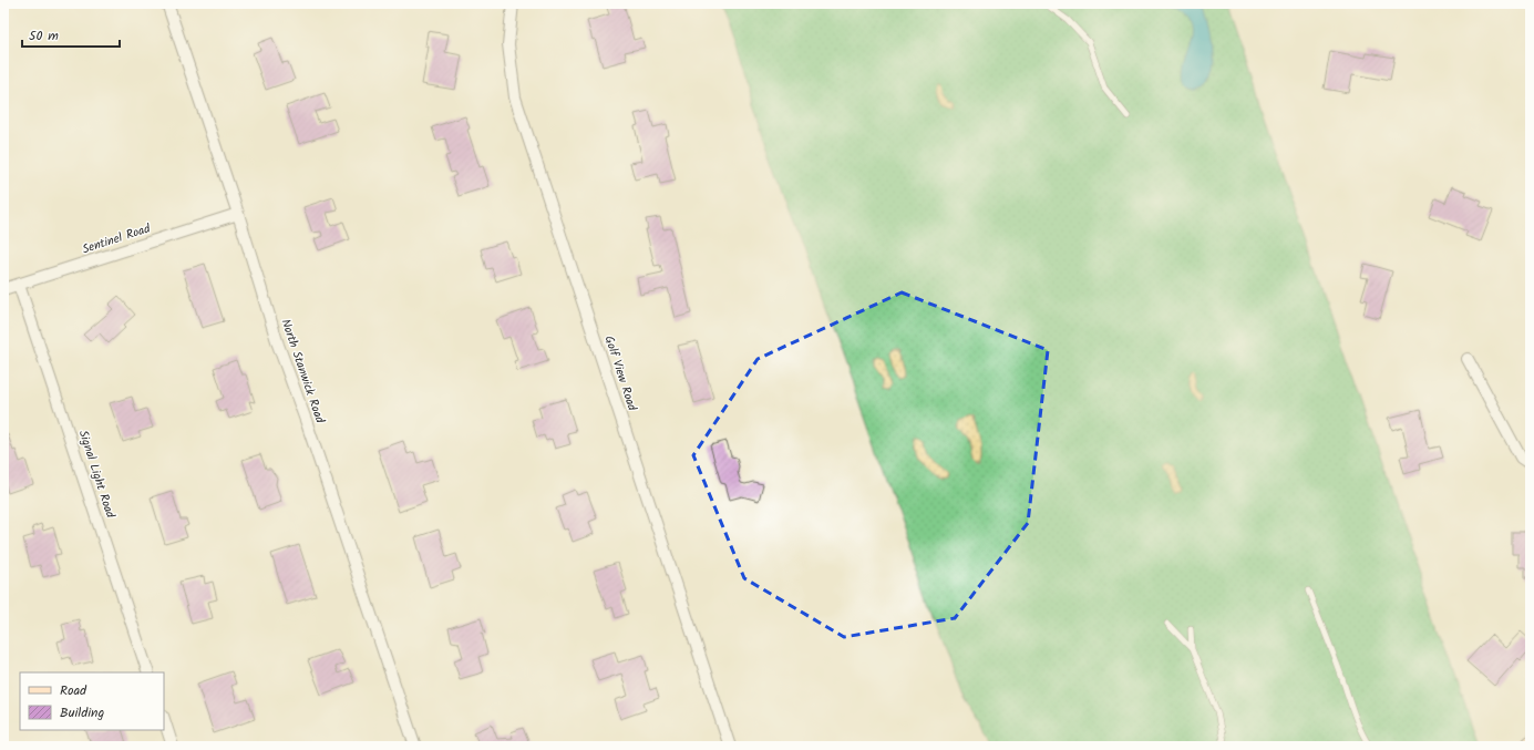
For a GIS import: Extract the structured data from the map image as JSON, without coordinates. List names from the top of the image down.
{
  "streets": {
    "street": [
      "Sentinel Road",
      "North Stanwick Road",
      "Golf View Road",
      "Signal Light Road"
    ]
  },
  "crossings": [
    ["Sentinel Road", "North Stanwick Road"],
    ["Sentinel Road", "Signal Light Road"]
  ],
  "legend": ["Road", "Building"],
  "scale_bar": "50 m"
}
